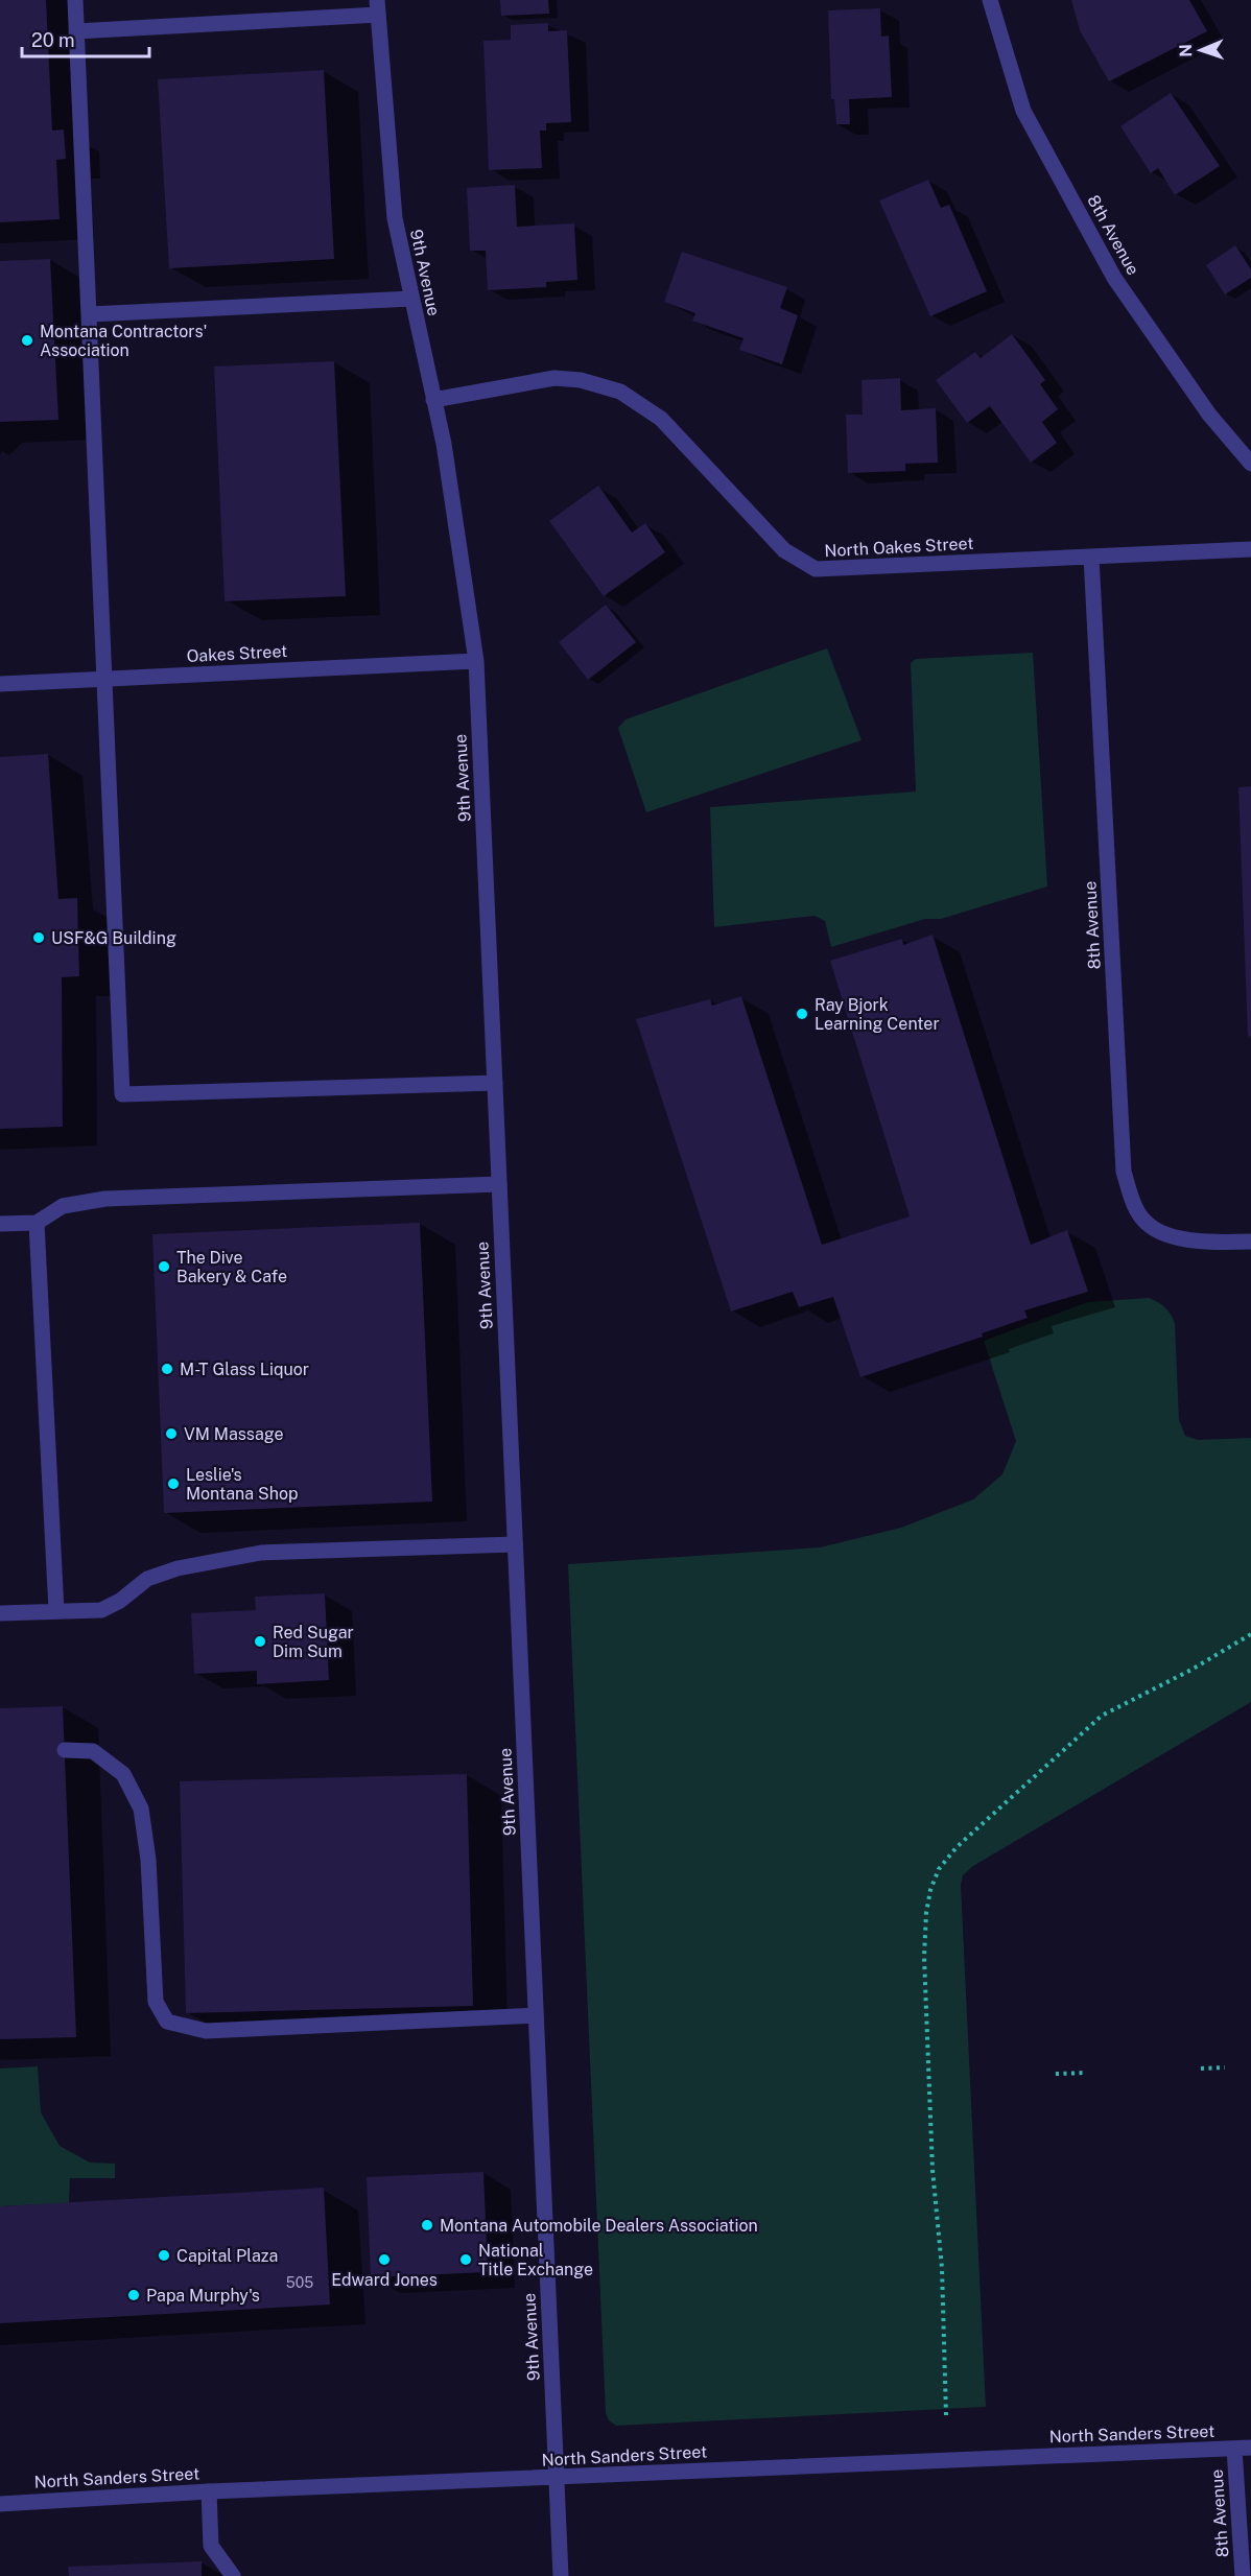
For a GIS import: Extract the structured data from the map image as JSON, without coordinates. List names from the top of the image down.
{
  "streets": {
    "street": [
      "8th Avenue",
      "9th Avenue",
      "North Oakes Street",
      "Oakes Street",
      "North Sanders Street"
    ]
  },
  "crossings": [
    ["8th Avenue", "North Oakes Street"],
    ["8th Avenue", "North Sanders Street"],
    ["9th Avenue", "North Oakes Street"],
    ["9th Avenue", "Oakes Street"],
    ["9th Avenue", "North Sanders Street"]
  ],
  "places": [
    "Montana Contractors' Association",
    "USF&G Building",
    "Ray Bjork Learning Center",
    "The Dive Bakery & Cafe",
    "M-T Glass Liquor",
    "VM Massage",
    "Leslie's Montana Shop",
    "Red Sugar Dim Sum",
    "Montana Automobile Dealers Association",
    "Capital Plaza",
    "Edward Jones",
    "National Title Exchange",
    "Papa Murphy's"
  ],
  "house_numbers": ["505"],
  "scale_bar": "20 m",
  "north": "left"
}
